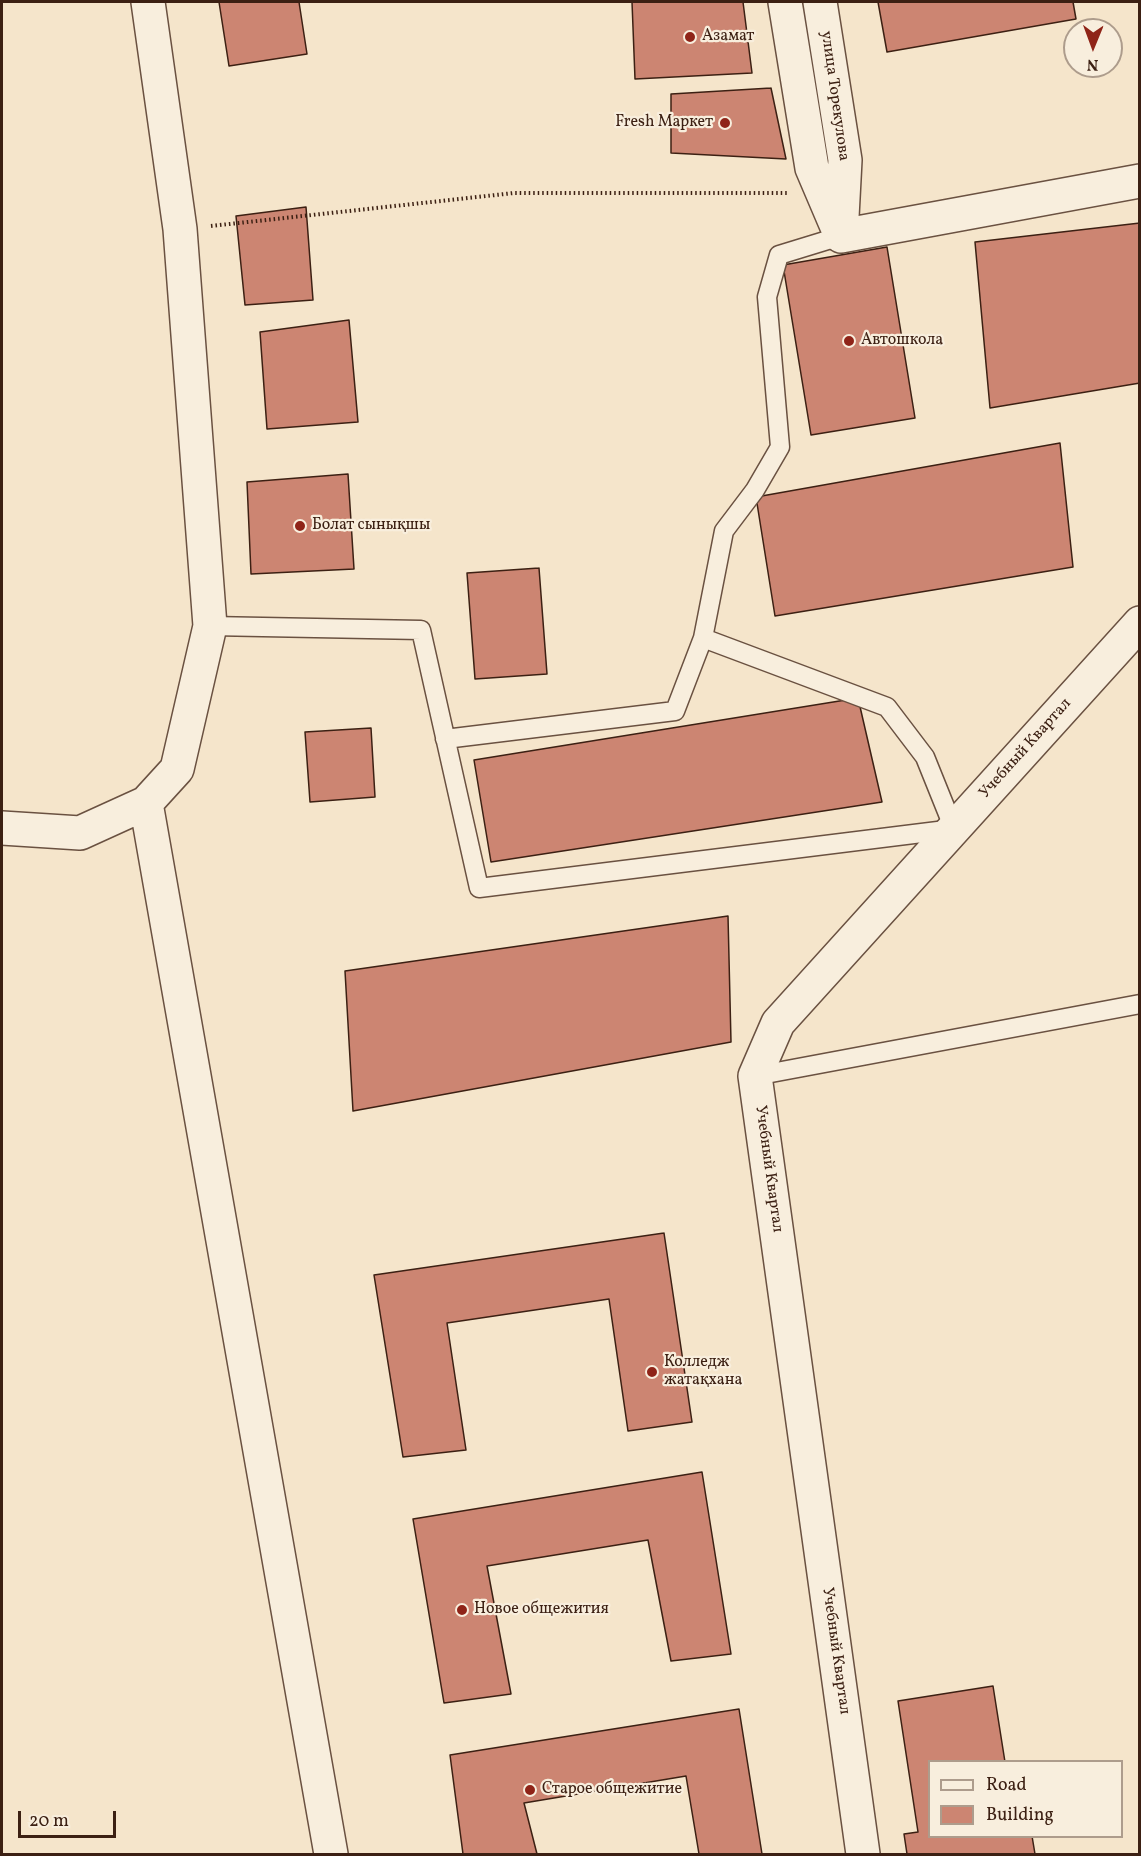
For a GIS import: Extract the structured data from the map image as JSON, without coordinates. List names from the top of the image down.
{
  "streets": {
    "street": ["улица Торекулова", "Учебный Квартал"]
  },
  "places": [
    "Азамат",
    "Fresh Маркет",
    "Автошкола",
    "Болат сынықшы",
    "Колледж жатақхана",
    "Новое общежития",
    "Старое общежитие"
  ],
  "legend": ["Road", "Building"],
  "scale_bar": "20 m",
  "north": "bottom"
}
